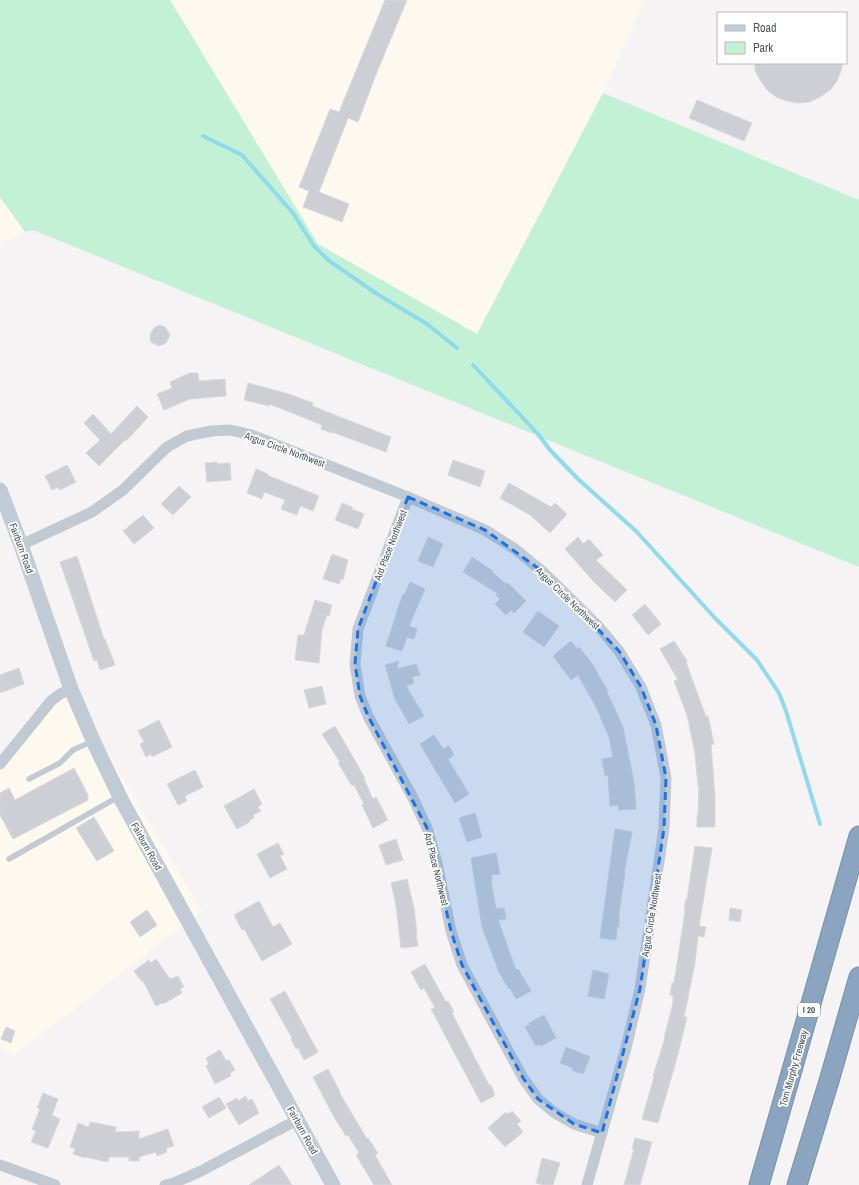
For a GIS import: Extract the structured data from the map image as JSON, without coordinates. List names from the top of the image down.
{
  "streets": {
    "highway": ["I 20", "Tom Murphy Freeway"],
    "street": ["Argus Circle Northwest", "Ard Place Northwest", "Fairburn Road"]
  },
  "crossings": [
    ["Argus Circle Northwest", "Ard Place Northwest"],
    ["Argus Circle Northwest", "Fairburn Road"]
  ],
  "legend": ["Road", "Park"]
}
